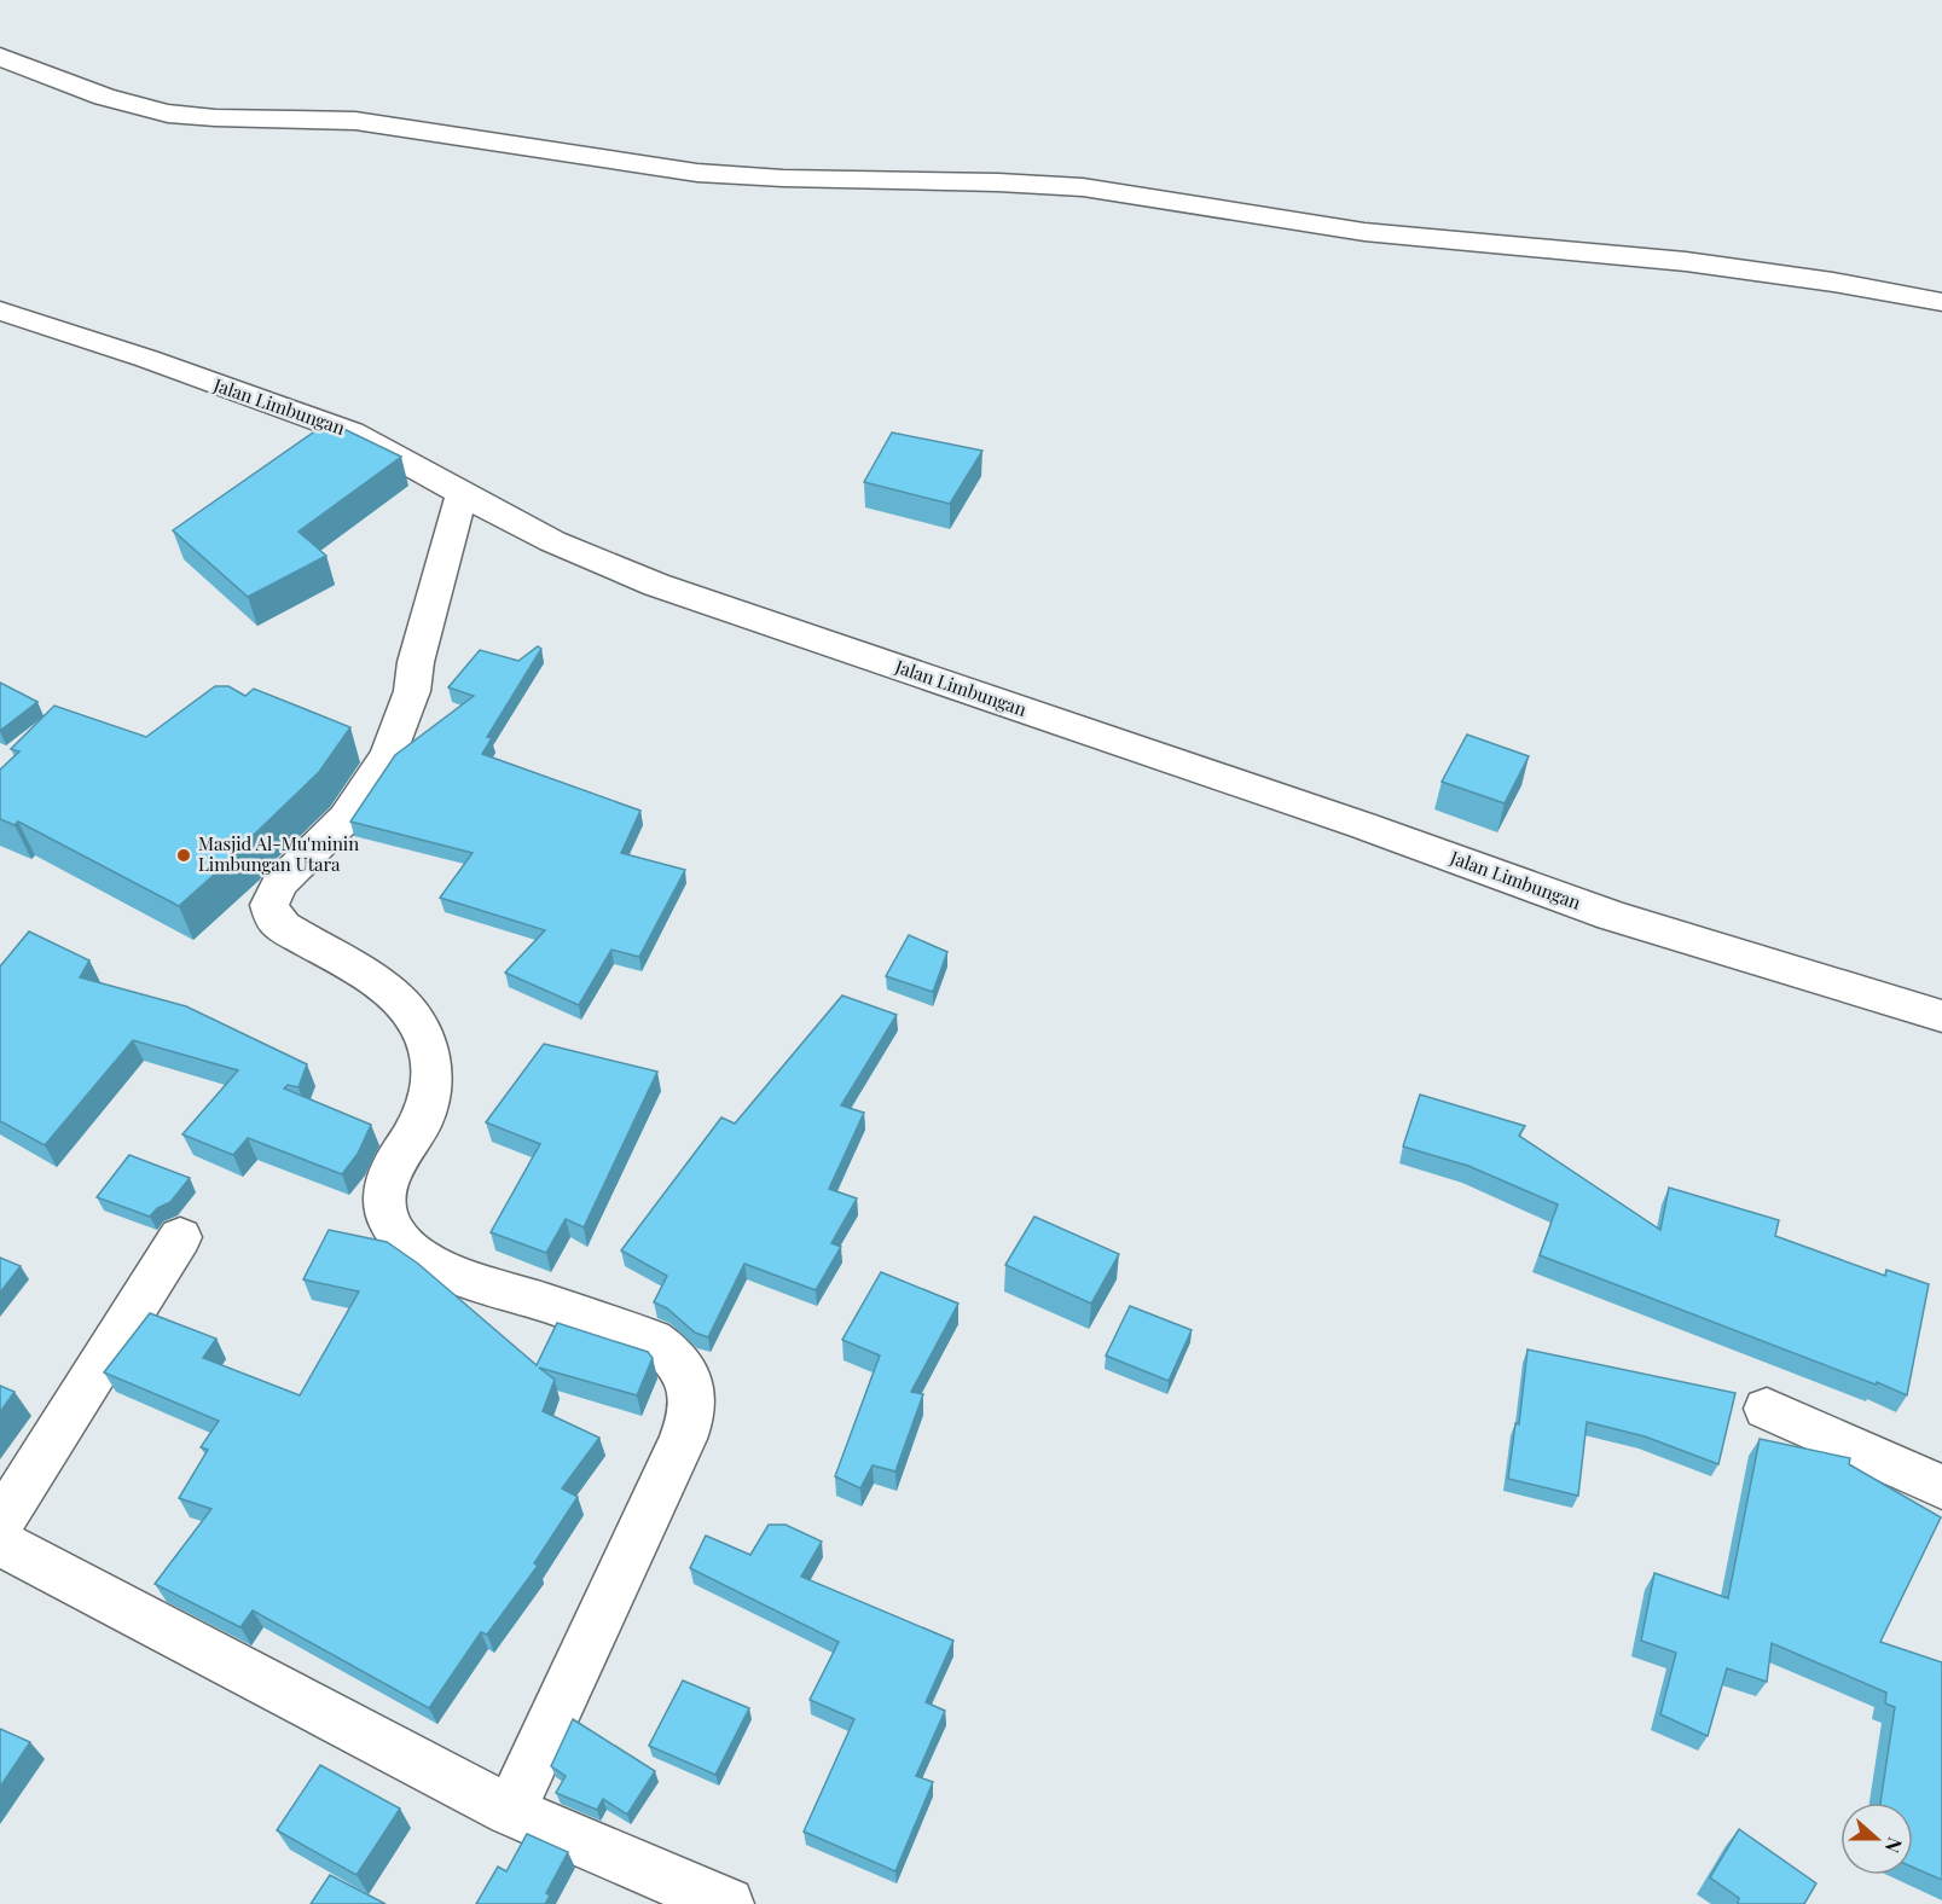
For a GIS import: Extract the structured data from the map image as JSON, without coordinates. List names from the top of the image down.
{
  "streets": {
    "street": ["Jalan Limbungan"]
  },
  "places": ["Masjid Al-Mu'minin Limbungan Utara"],
  "north": "right"
}
